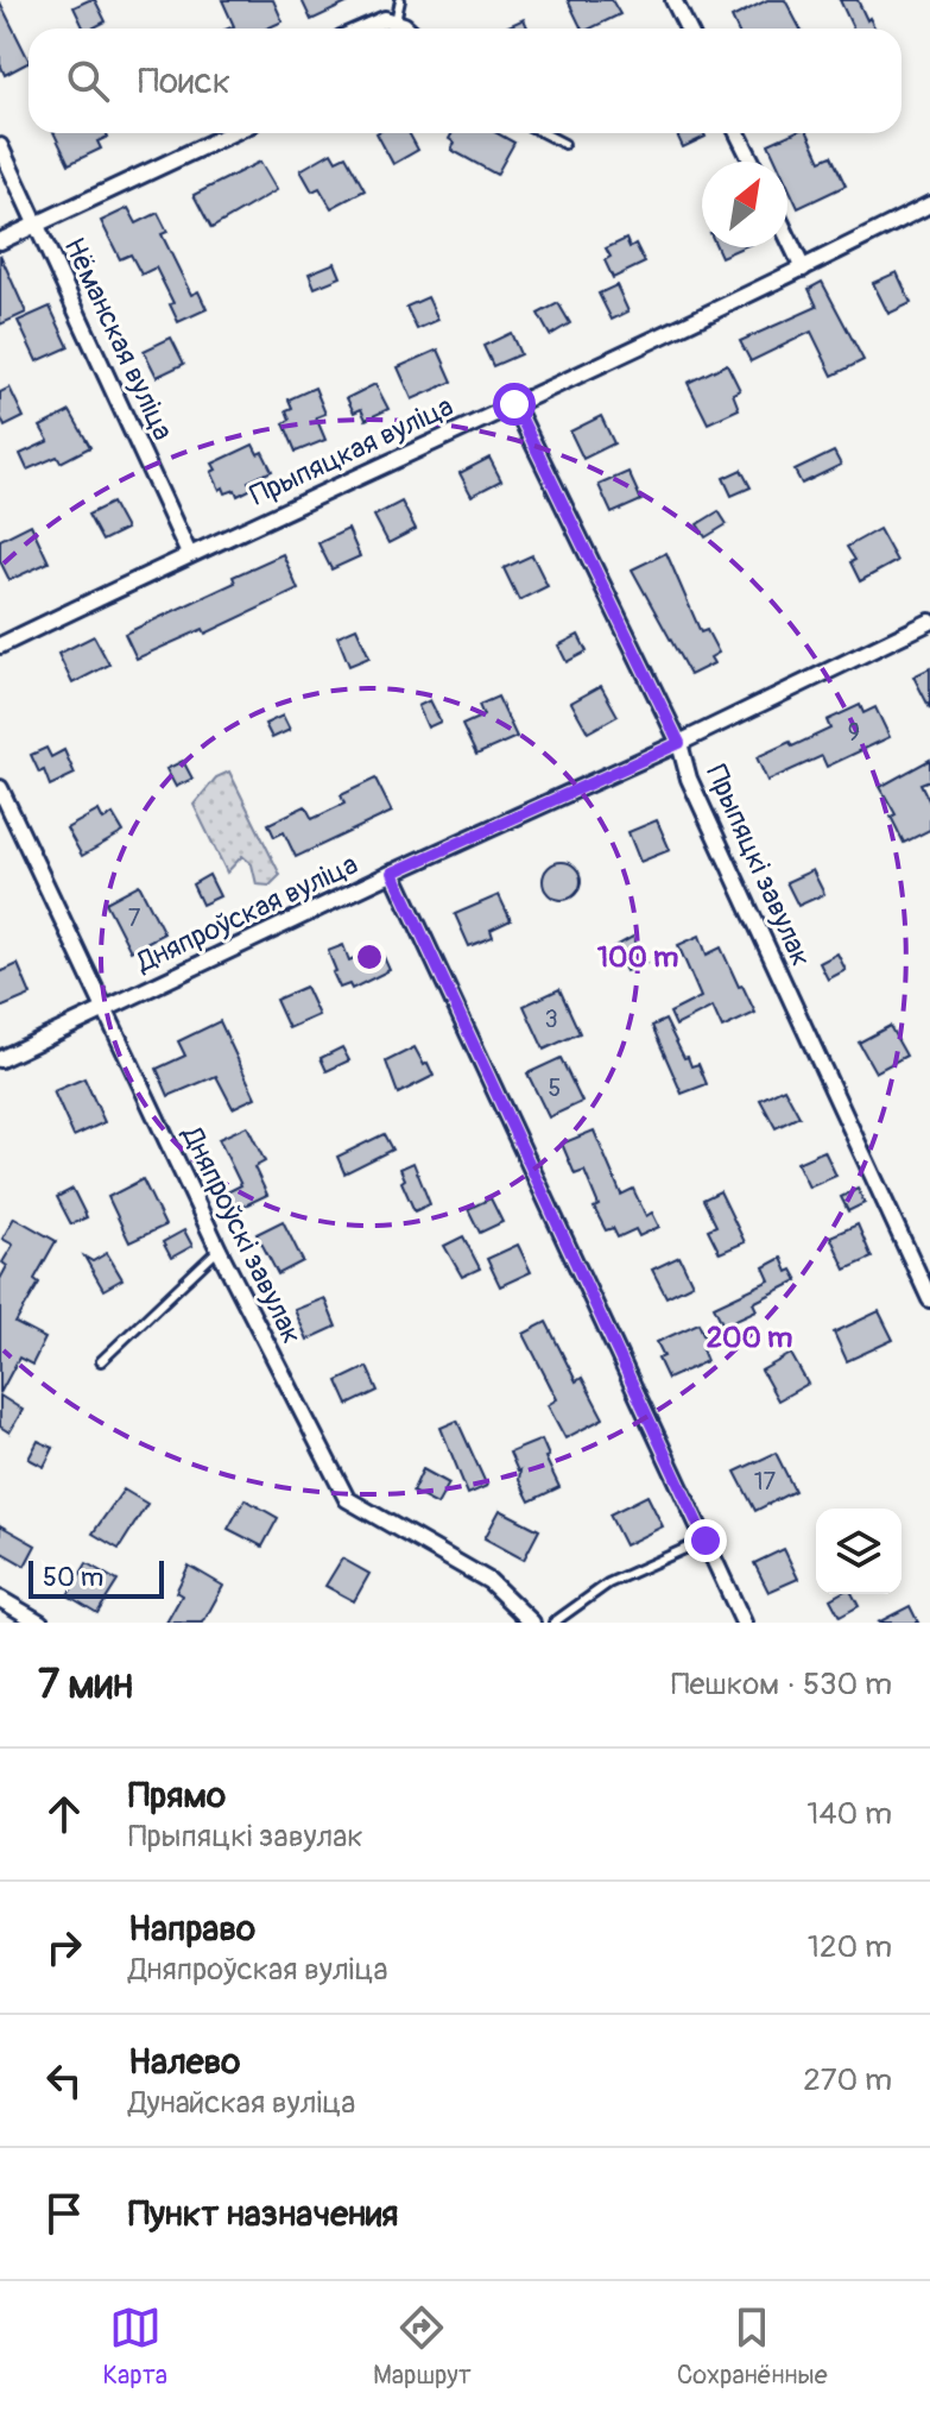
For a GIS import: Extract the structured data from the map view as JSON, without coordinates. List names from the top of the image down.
{
  "streets": {
    "street": [
      "Нёманская вуліца",
      "Прыпяцкая вуліца",
      "Прыпяцкі завулак",
      "Дняпроўская вуліца",
      "Дняпроўскі завулак"
    ]
  },
  "crossings": [
    ["Нёманская вуліца", "Прыпяцкая вуліца"],
    ["Прыпяцкая вуліца", "Прыпяцкі завулак"],
    ["Прыпяцкі завулак", "Дняпроўская вуліца"],
    ["Дняпроўская вуліца", "Дняпроўскі завулак"]
  ],
  "house_numbers": [
    "9",
    "7",
    "3",
    "5",
    "17"
  ],
  "scale_bar": "50 m",
  "north": "top right",
  "page": {
    "search": "Поиск",
    "scale": "50 m",
    "heading": ["7 мин", "Пешком · 530 m"],
    "list": [
      ["Прямо", "Прыпяцкі завулак", "140 m"],
      ["Направо", "Дняпроўская вуліца", "120 m"],
      ["Налево", "Дунайская вуліца", "270 m"],
      "Пункт назначения"
    ],
    "nav": ["Карта", "Маршрут", "Сохранённые"]
  },
  "rings": ["100 m", "200 m"]
}
